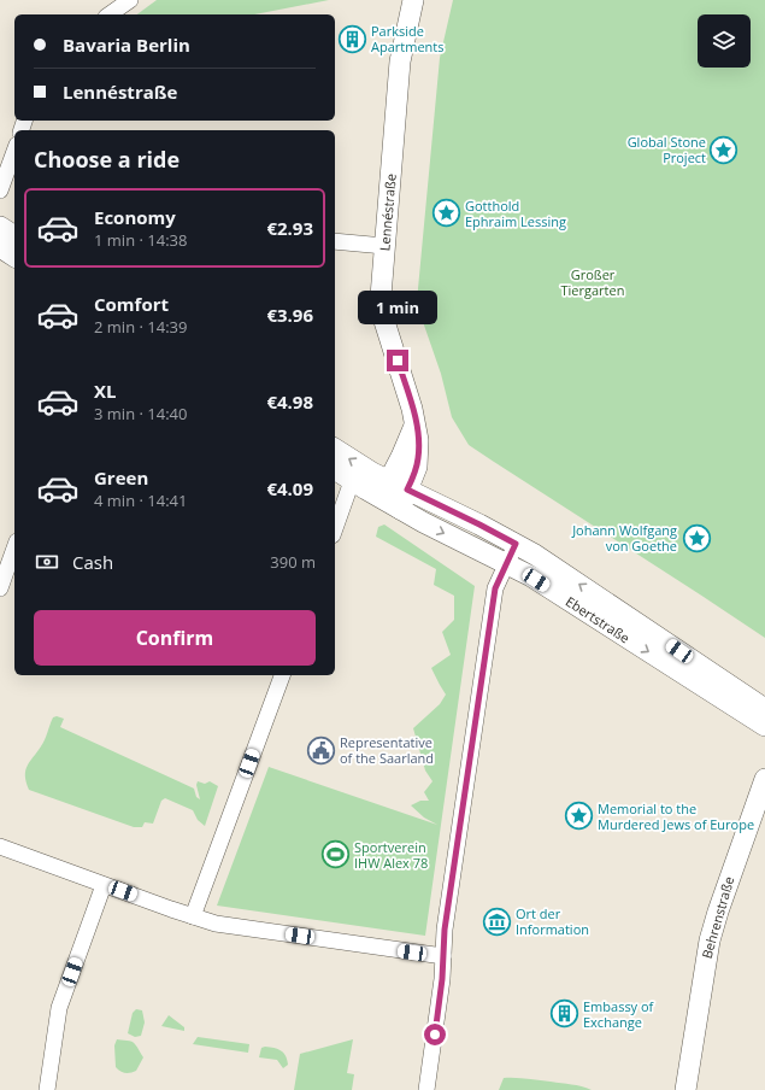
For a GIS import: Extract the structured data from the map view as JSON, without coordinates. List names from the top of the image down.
{
  "streets": {
    "main road": ["Lennéstraße", "Ebertstraße", "Behrenstraße"]
  },
  "crossings": [
    ["Lennéstraße", "Ebertstraße"]
  ],
  "parks": ["Großer Tiergarten"],
  "places": {
    "building": ["Parkside Apartments", "Embassy of Exchange"],
    "place": [
      "Global Stone Project",
      "Gotthold Ephraim Lessing",
      "Johann Wolfgang von Goethe",
      "Memorial to the Murdered Jews of Europe"
    ],
    "public building": ["Representative of the Saarland"],
    "sports": ["Sportverein IHW Alex 78"],
    "museum": ["Ort der Information"]
  },
  "page": {
    "banner": ["Bavaria Berlin", "Lennéstraße"],
    "heading": "Choose a ride",
    "list": [
      {
        "name": "Economy",
        "note": "1 min · 14:38",
        "value": "€2.93"
      },
      {
        "name": "Comfort",
        "note": "2 min · 14:39",
        "value": "€3.96"
      },
      {
        "name": "XL",
        "note": "3 min · 14:40",
        "value": "€4.98"
      },
      {
        "name": "Green",
        "note": "4 min · 14:41",
        "value": "€4.09"
      }
    ],
    "bubble": "1 min",
    "pay": ["Cash", "390 m"],
    "buttons": "Confirm"
  }
}
